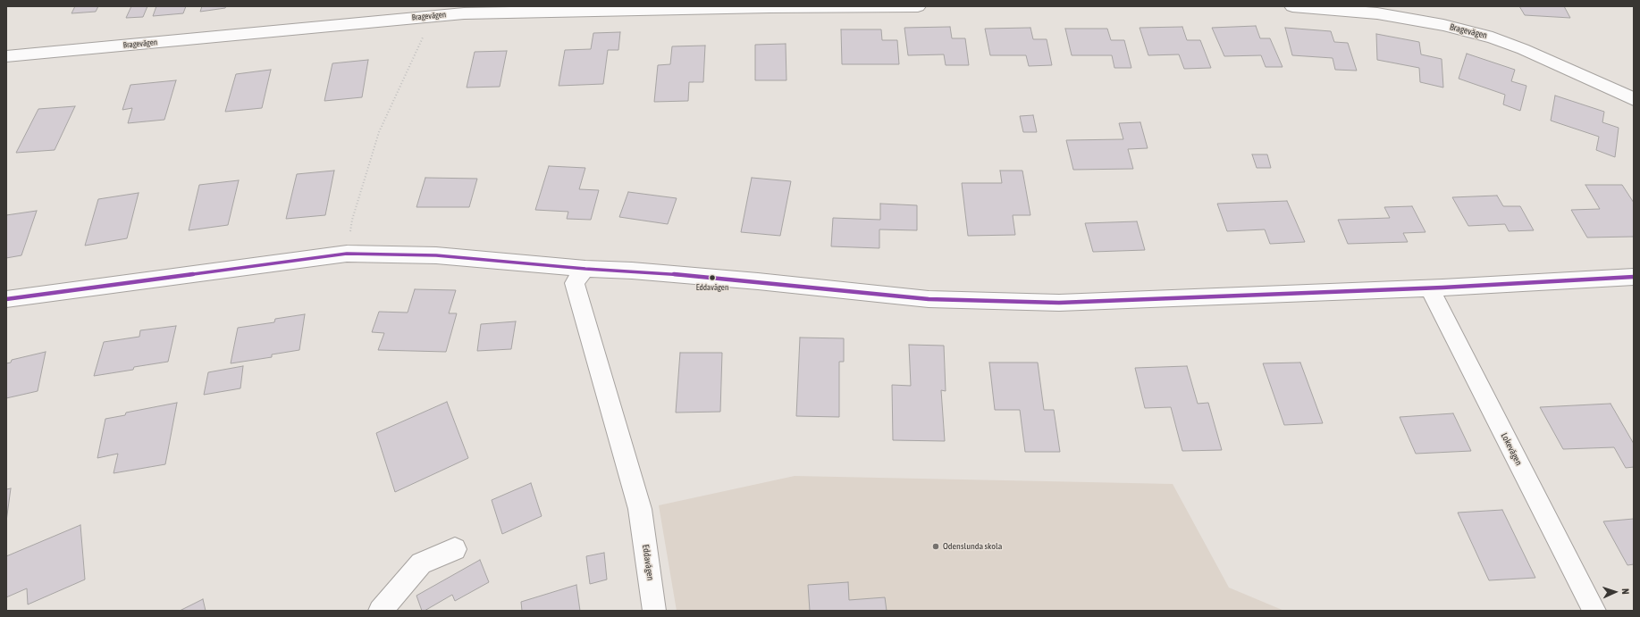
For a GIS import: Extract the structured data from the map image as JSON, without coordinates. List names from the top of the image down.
{
  "streets": {
    "street": ["Bragevägen", "Lokevägen", "Eddavägen"]
  },
  "places": ["Eddavägen", "Odenslunda skola"],
  "north": "right"
}
